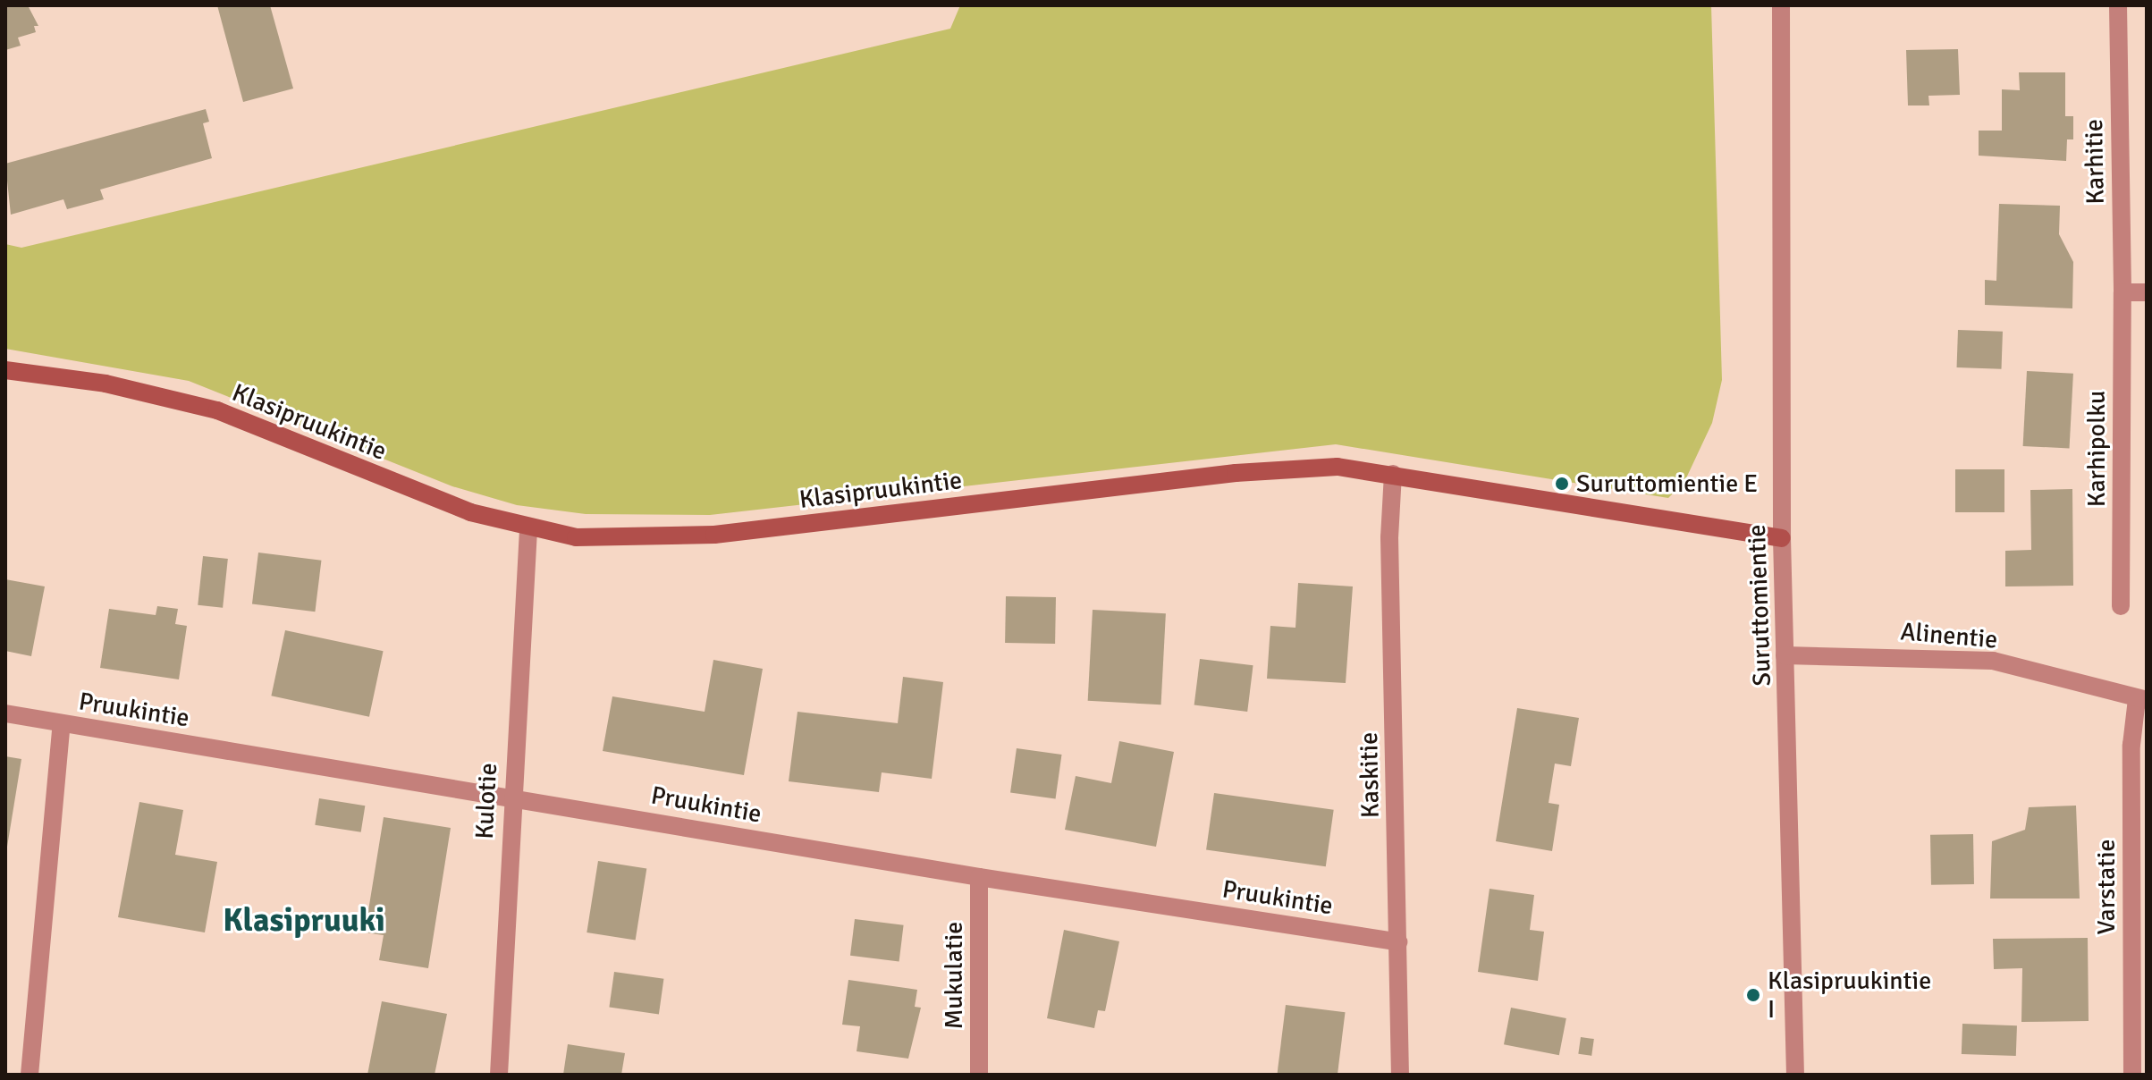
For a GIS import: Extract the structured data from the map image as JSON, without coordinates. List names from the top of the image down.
{
  "streets": {
    "main road": ["Klasipruukintie"],
    "street": [
      "Karhitie",
      "Karhipolku",
      "Suruttomientie",
      "Alinentie",
      "Pruukintie",
      "Kaskitie",
      "Kulotie",
      "Varstatie",
      "Mukulatie"
    ]
  },
  "crossings": [
    ["Karhitie", "Karhipolku"],
    ["Klasipruukintie", "Suruttomientie"],
    ["Klasipruukintie", "Kaskitie"],
    ["Klasipruukintie", "Kulotie"],
    ["Suruttomientie", "Alinentie"],
    ["Alinentie", "Varstatie"],
    ["Pruukintie", "Kaskitie"],
    ["Pruukintie", "Kulotie"],
    ["Pruukintie", "Mukulatie"]
  ],
  "districts": ["Klasipruuki"],
  "places": ["Suruttomientie E", "Klasipruukintie I"]
}
